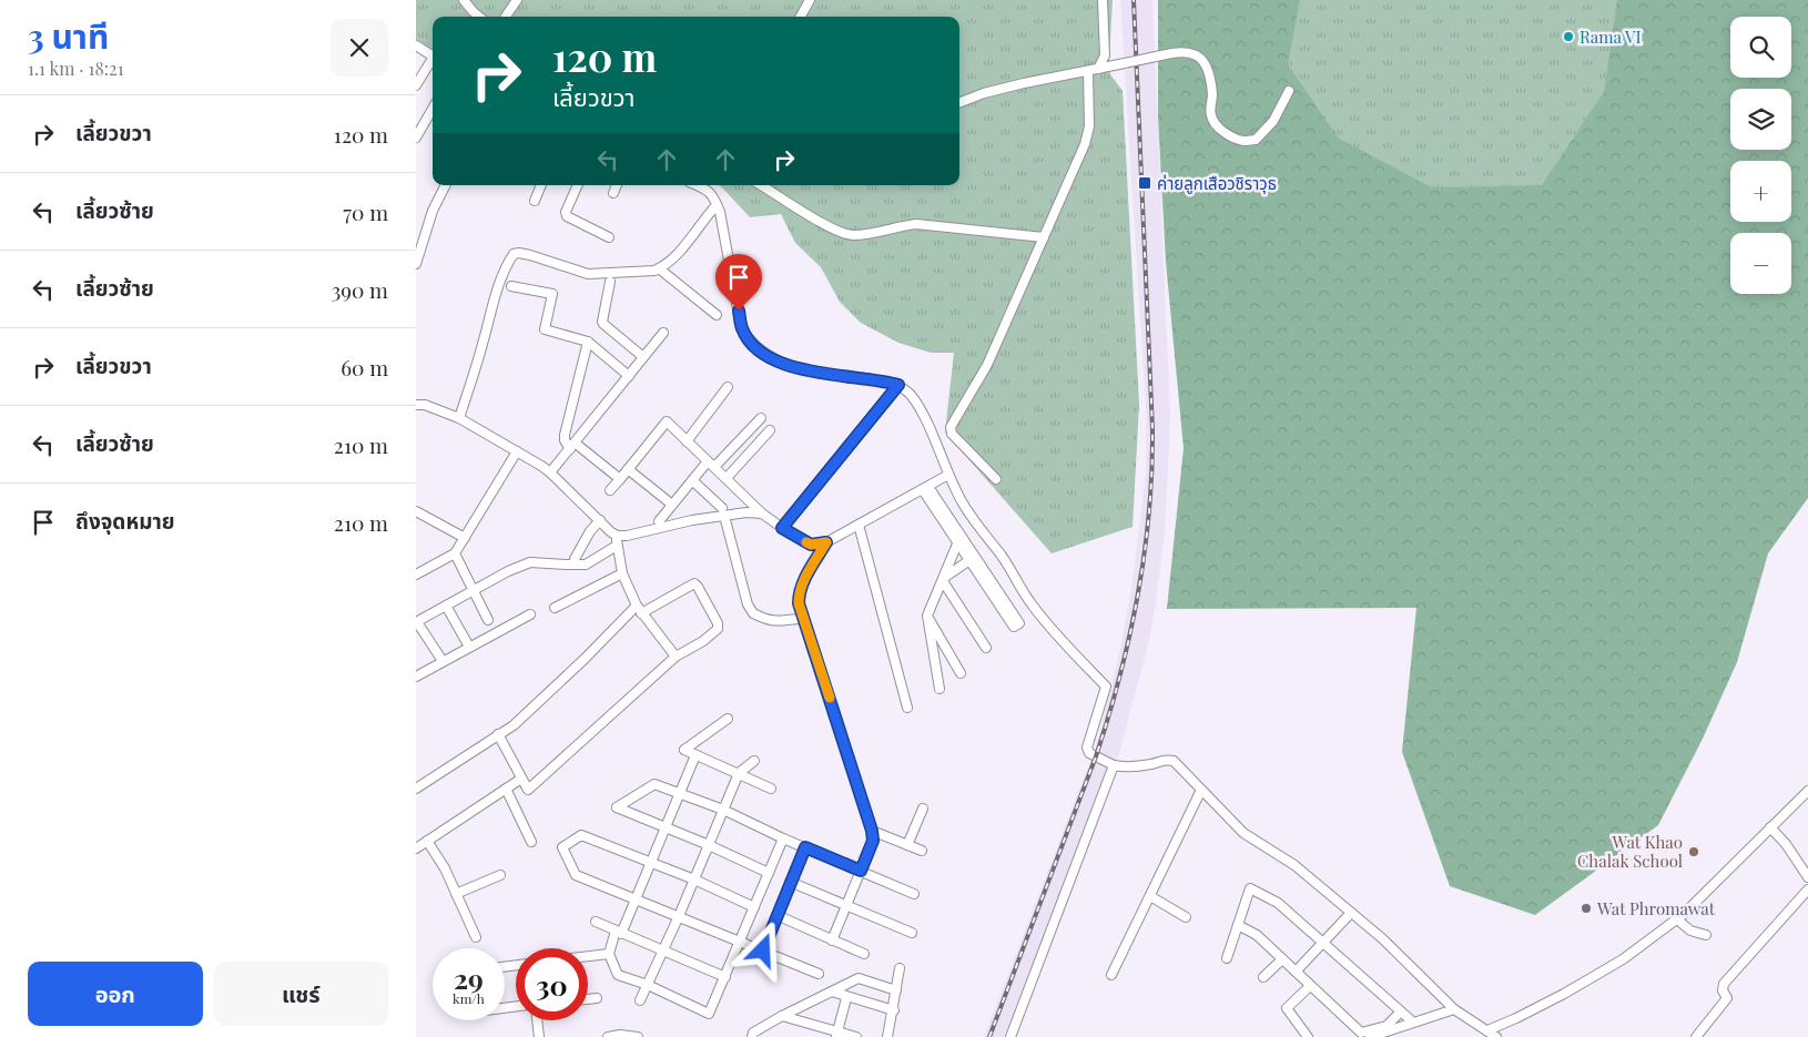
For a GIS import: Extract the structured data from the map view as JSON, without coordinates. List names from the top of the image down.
{
  "places": {
    "other": ["Rama VI", "Wat Khao Chalak School", "Wat Phromawat"],
    "transit": ["ค่ายลูกเสือวชิราวุธ"]
  },
  "page": {
    "heading": ["3 นาที", "1.1 km · 18:21"],
    "map_buttons": ["+", "−"],
    "turn": ["120 m", "เลี้ยวขวา"],
    "list": [
      {
        "name": "เลี้ยวขวา",
        "value": "120 m"
      },
      {
        "name": "เลี้ยวซ้าย",
        "value": "70 m"
      },
      {
        "name": "เลี้ยวซ้าย",
        "value": "390 m"
      },
      {
        "name": "เลี้ยวขวา",
        "value": "60 m"
      },
      {
        "name": "เลี้ยวซ้าย",
        "value": "210 m"
      },
      {
        "name": "ถึงจุดหมาย",
        "value": "210 m"
      }
    ],
    "speed": "29 km/h",
    "limit": "30",
    "buttons": ["ออก", "แชร์"]
  }
}
